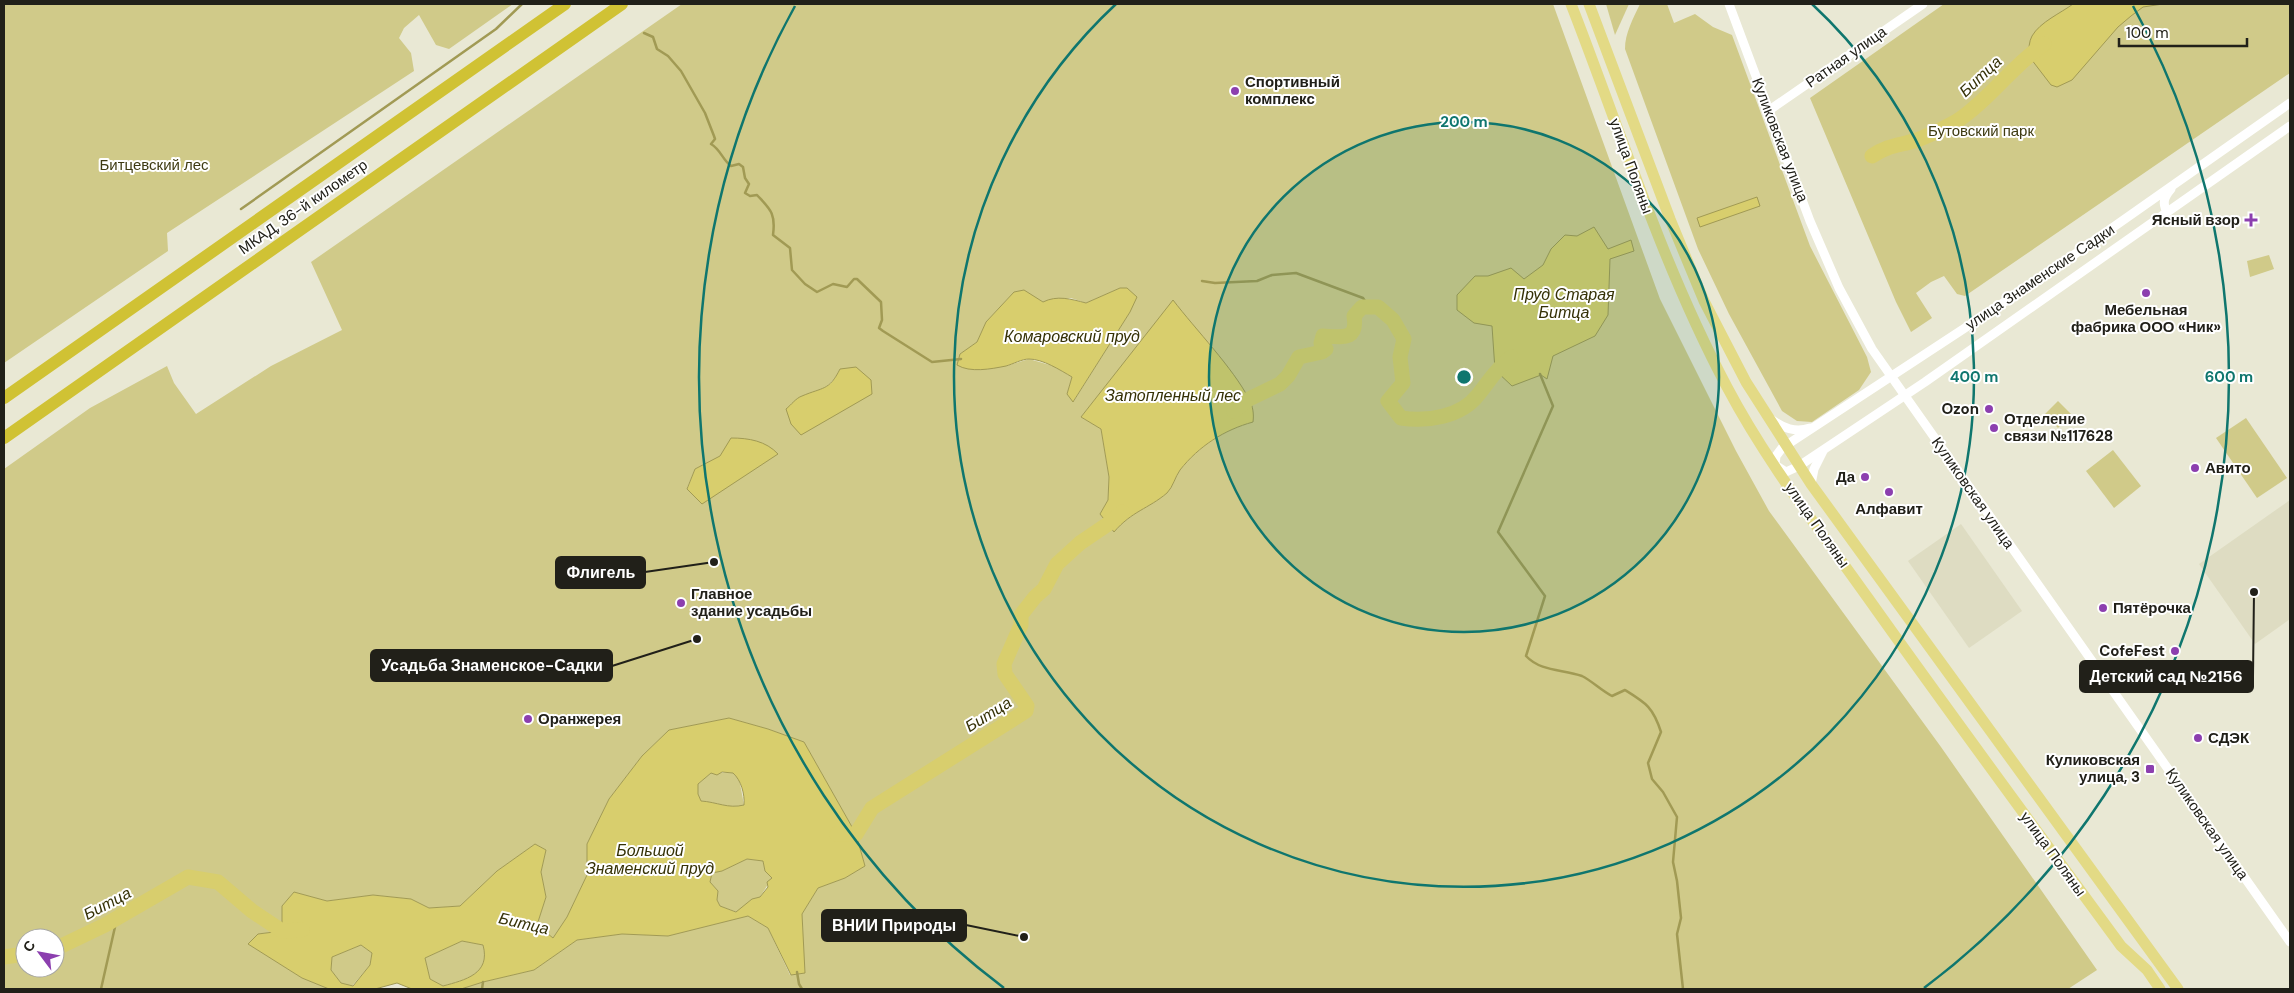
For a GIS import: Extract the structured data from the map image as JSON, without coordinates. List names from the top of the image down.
{
  "streets": {
    "highway": ["МКАД, 36-й километр"],
    "main road": ["улица Поляны"],
    "street": ["Ратная улица", "Куликовская улица", "улица Знаменские Садки"]
  },
  "crossings": [
    ["Ратная улица", "Куликовская улица"],
    ["Куликовская улица", "улица Знаменские Садки"],
    ["улица Поляны", "улица Знаменские Садки"]
  ],
  "water": [
    "Битца",
    "Пруд Старая Битца",
    "Комаровский пруд",
    "Затопленный лес",
    "Большой Знаменский пруд"
  ],
  "parks": ["Бутовский парк", "Битцевский лес"],
  "places": {
    "other": [
      "Спортивный комплекс",
      "Мебельная фабрика ООО «Ник»",
      "Ozon",
      "Отделение связи №117628",
      "Авито",
      "Да",
      "Алфавит",
      "Флигель",
      "Детский сад №2156",
      "Главное здание усадьбы",
      "Пятёрочка",
      "Усадьба Знаменское-Садки",
      "CofeFest",
      "Оранжерея",
      "СДЭК",
      "ВНИИ Природы"
    ],
    "health": ["Ясный взор"],
    "transit": ["Куликовская улица, 3"]
  },
  "scale_bar": "100 m",
  "north": "top left",
  "rings": ["200 m", "400 m", "600 m"]
}
